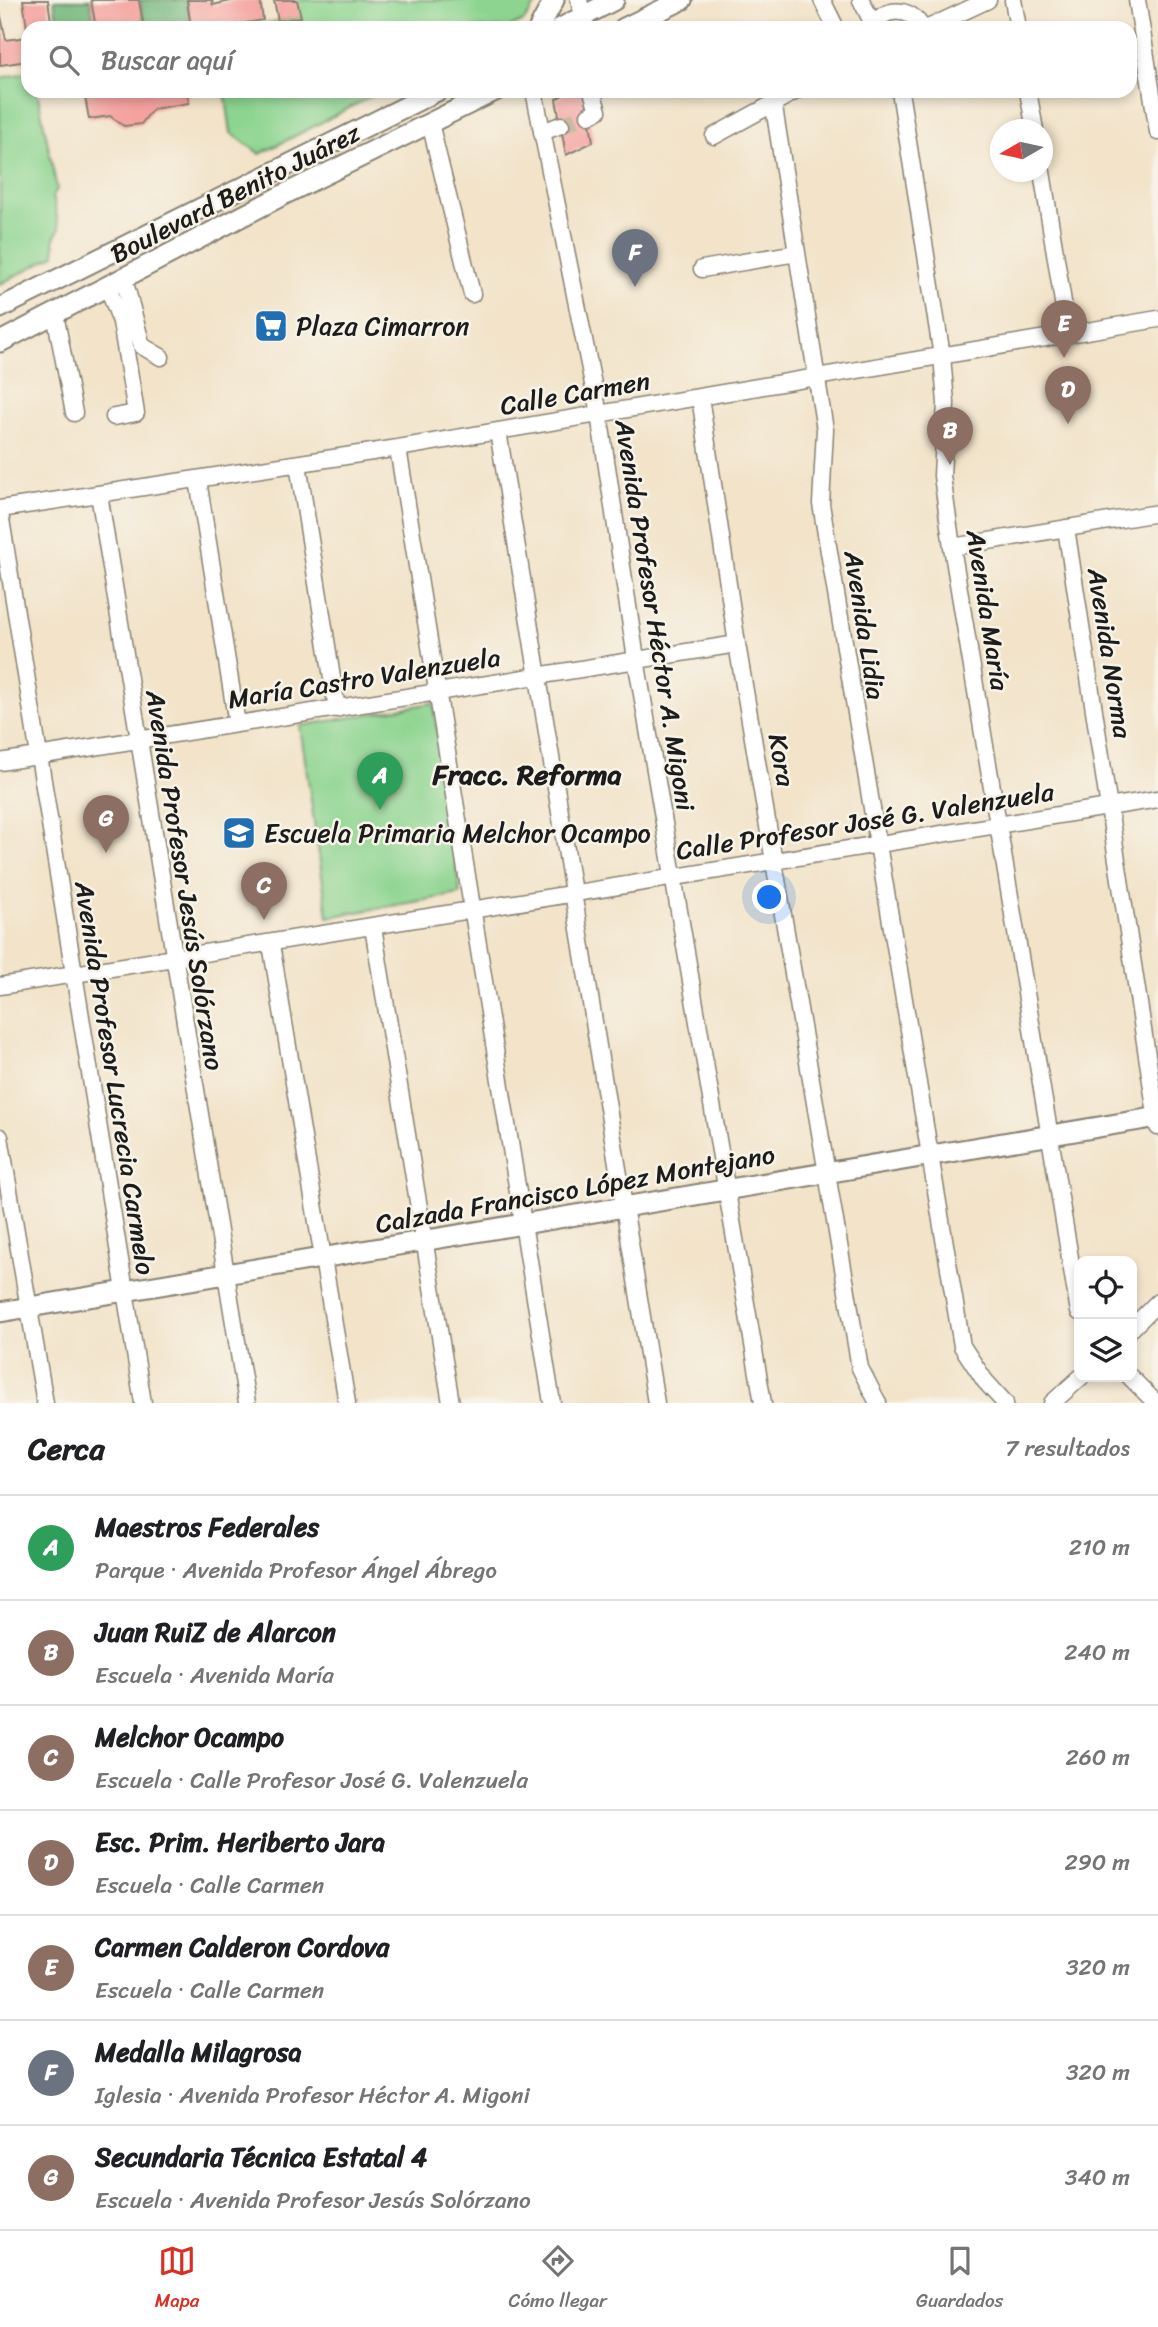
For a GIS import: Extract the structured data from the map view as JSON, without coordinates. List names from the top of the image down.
{
  "streets": {
    "main road": ["Boulevard Benito Juárez", "Calzada Francisco López Montejano"],
    "street": [
      "Calle Carmen",
      "Avenida María",
      "Avenida Profesor Héctor A. Migoni",
      "Avenida Lidia",
      "Avenida Norma",
      "María Castro Valenzuela",
      "Kora",
      "Calle Profesor José G. Valenzuela",
      "Avenida Profesor Jesús Solórzano",
      "Avenida Profesor Lucrecia Carmelo"
    ]
  },
  "crossings": [
    ["Calle Carmen", "Avenida María"],
    ["Calle Carmen", "Avenida Profesor Héctor A. Migoni"],
    ["Calle Carmen", "Avenida Lidia"],
    ["Calle Carmen", "Kora"],
    ["Calle Carmen", "Avenida Profesor Jesús Solórzano"],
    ["Calle Carmen", "Avenida Profesor Lucrecia Carmelo"],
    ["Avenida María", "Calle Profesor José G. Valenzuela"],
    ["Avenida María", "Calzada Francisco López Montejano"],
    ["Avenida Profesor Héctor A. Migoni", "María Castro Valenzuela"],
    ["Avenida Profesor Héctor A. Migoni", "Calle Profesor José G. Valenzuela"],
    ["Avenida Profesor Héctor A. Migoni", "Calzada Francisco López Montejano"],
    ["Avenida Lidia", "Calle Profesor José G. Valenzuela"],
    ["Avenida Lidia", "Calzada Francisco López Montejano"],
    ["Avenida Norma", "Calle Profesor José G. Valenzuela"],
    ["Avenida Norma", "Calzada Francisco López Montejano"],
    ["María Castro Valenzuela", "Kora"],
    ["María Castro Valenzuela", "Avenida Profesor Jesús Solórzano"],
    ["María Castro Valenzuela", "Avenida Profesor Lucrecia Carmelo"],
    ["Kora", "Calle Profesor José G. Valenzuela"],
    ["Kora", "Calzada Francisco López Montejano"],
    ["Calle Profesor José G. Valenzuela", "Avenida Profesor Jesús Solórzano"],
    ["Calle Profesor José G. Valenzuela", "Avenida Profesor Lucrecia Carmelo"],
    ["Avenida Profesor Jesús Solórzano", "Calzada Francisco López Montejano"],
    ["Avenida Profesor Lucrecia Carmelo", "Calzada Francisco López Montejano"]
  ],
  "districts": ["Fracc. Reforma"],
  "places": {
    "supermarket": ["Plaza Cimarron"],
    "school or university": ["Escuela Primaria Melchor Ocampo"]
  },
  "north": "left",
  "page": {
    "search": "Buscar aquí",
    "pins": [
      "F",
      "E",
      "D",
      "B",
      "A",
      "G",
      "C"
    ],
    "heading": ["Cerca", "7 resultados"],
    "list": [
      {
        "mark": "A",
        "name": "Maestros Federales",
        "note": "Parque · Avenida Profesor Ángel Ábrego",
        "value": "210 m"
      },
      {
        "mark": "B",
        "name": "Juan RuiZ de Alarcon",
        "note": "Escuela · Avenida María",
        "value": "240 m"
      },
      {
        "mark": "C",
        "name": "Melchor Ocampo",
        "note": "Escuela · Calle Profesor José G. Valenzuela",
        "value": "260 m"
      },
      {
        "mark": "D",
        "name": "Esc. Prim. Heriberto Jara",
        "note": "Escuela · Calle Carmen",
        "value": "290 m"
      },
      {
        "mark": "E",
        "name": "Carmen Calderon Cordova",
        "note": "Escuela · Calle Carmen",
        "value": "320 m"
      },
      {
        "mark": "F",
        "name": "Medalla Milagrosa",
        "note": "Iglesia · Avenida Profesor Héctor A. Migoni",
        "value": "320 m"
      },
      {
        "mark": "G",
        "name": "Secundaria Técnica Estatal 4",
        "note": "Escuela · Avenida Profesor Jesús Solórzano",
        "value": "340 m"
      }
    ],
    "nav": ["Mapa", "Cómo llegar", "Guardados"]
  }
}
